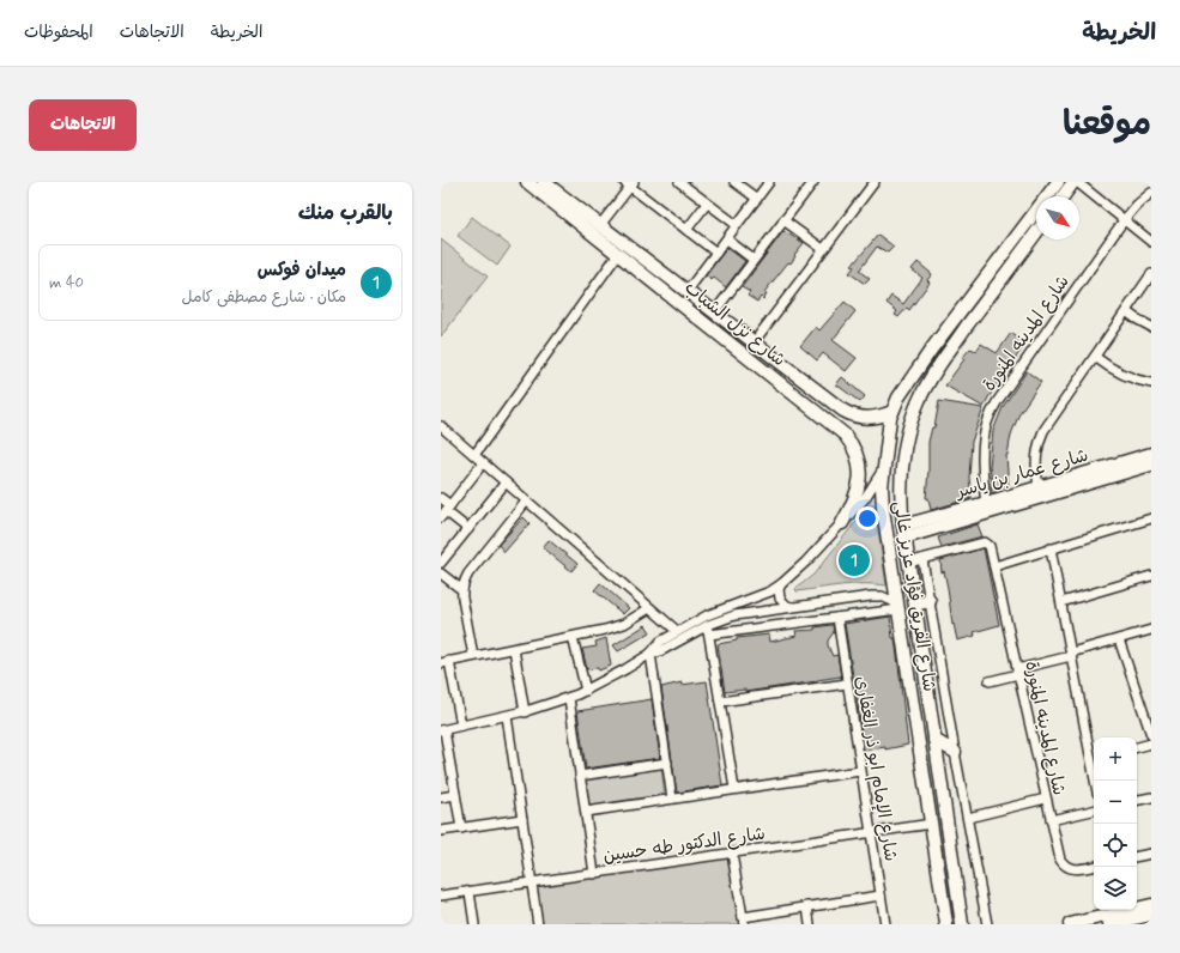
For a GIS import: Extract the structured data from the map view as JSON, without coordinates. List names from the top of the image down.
{
  "streets": {
    "street": [
      "شارع نزل الشباب",
      "شارع المدينه المنورة",
      "شارع عمار بن ياسر",
      "شارع الفريق فؤاد عزيز غالى",
      "شارع الإمام ابو ذر الغفارى",
      "شارع الدكتور طه حسين"
    ]
  },
  "crossings": [
    ["شارع نزل الشباب", "شارع الفريق فؤاد عزيز غالى"],
    ["شارع المدينه المنورة", "شارع عمار بن ياسر"],
    ["شارع عمار بن ياسر", "شارع الفريق فؤاد عزيز غالى"],
    ["شارع الفريق فؤاد عزيز غالى", "شارع الدكتور طه حسين"],
    ["شارع الإمام ابو ذر الغفارى", "شارع الدكتور طه حسين"]
  ],
  "north": "bottom right",
  "page": {
    "header": "الخريطة",
    "nav": ["الخريطة", "الاتجاهات", "المحفوظات"],
    "title": "موقعنا",
    "buttons": "الاتجاهات",
    "heading": "بالقرب منك",
    "list": [
      {
        "mark": "1",
        "name": "ميدان فوكس",
        "note": "مكان · شارع مصطفى كامل",
        "value": "40 m"
      }
    ],
    "pins": "1",
    "map_buttons": ["+", "−"]
  }
}
